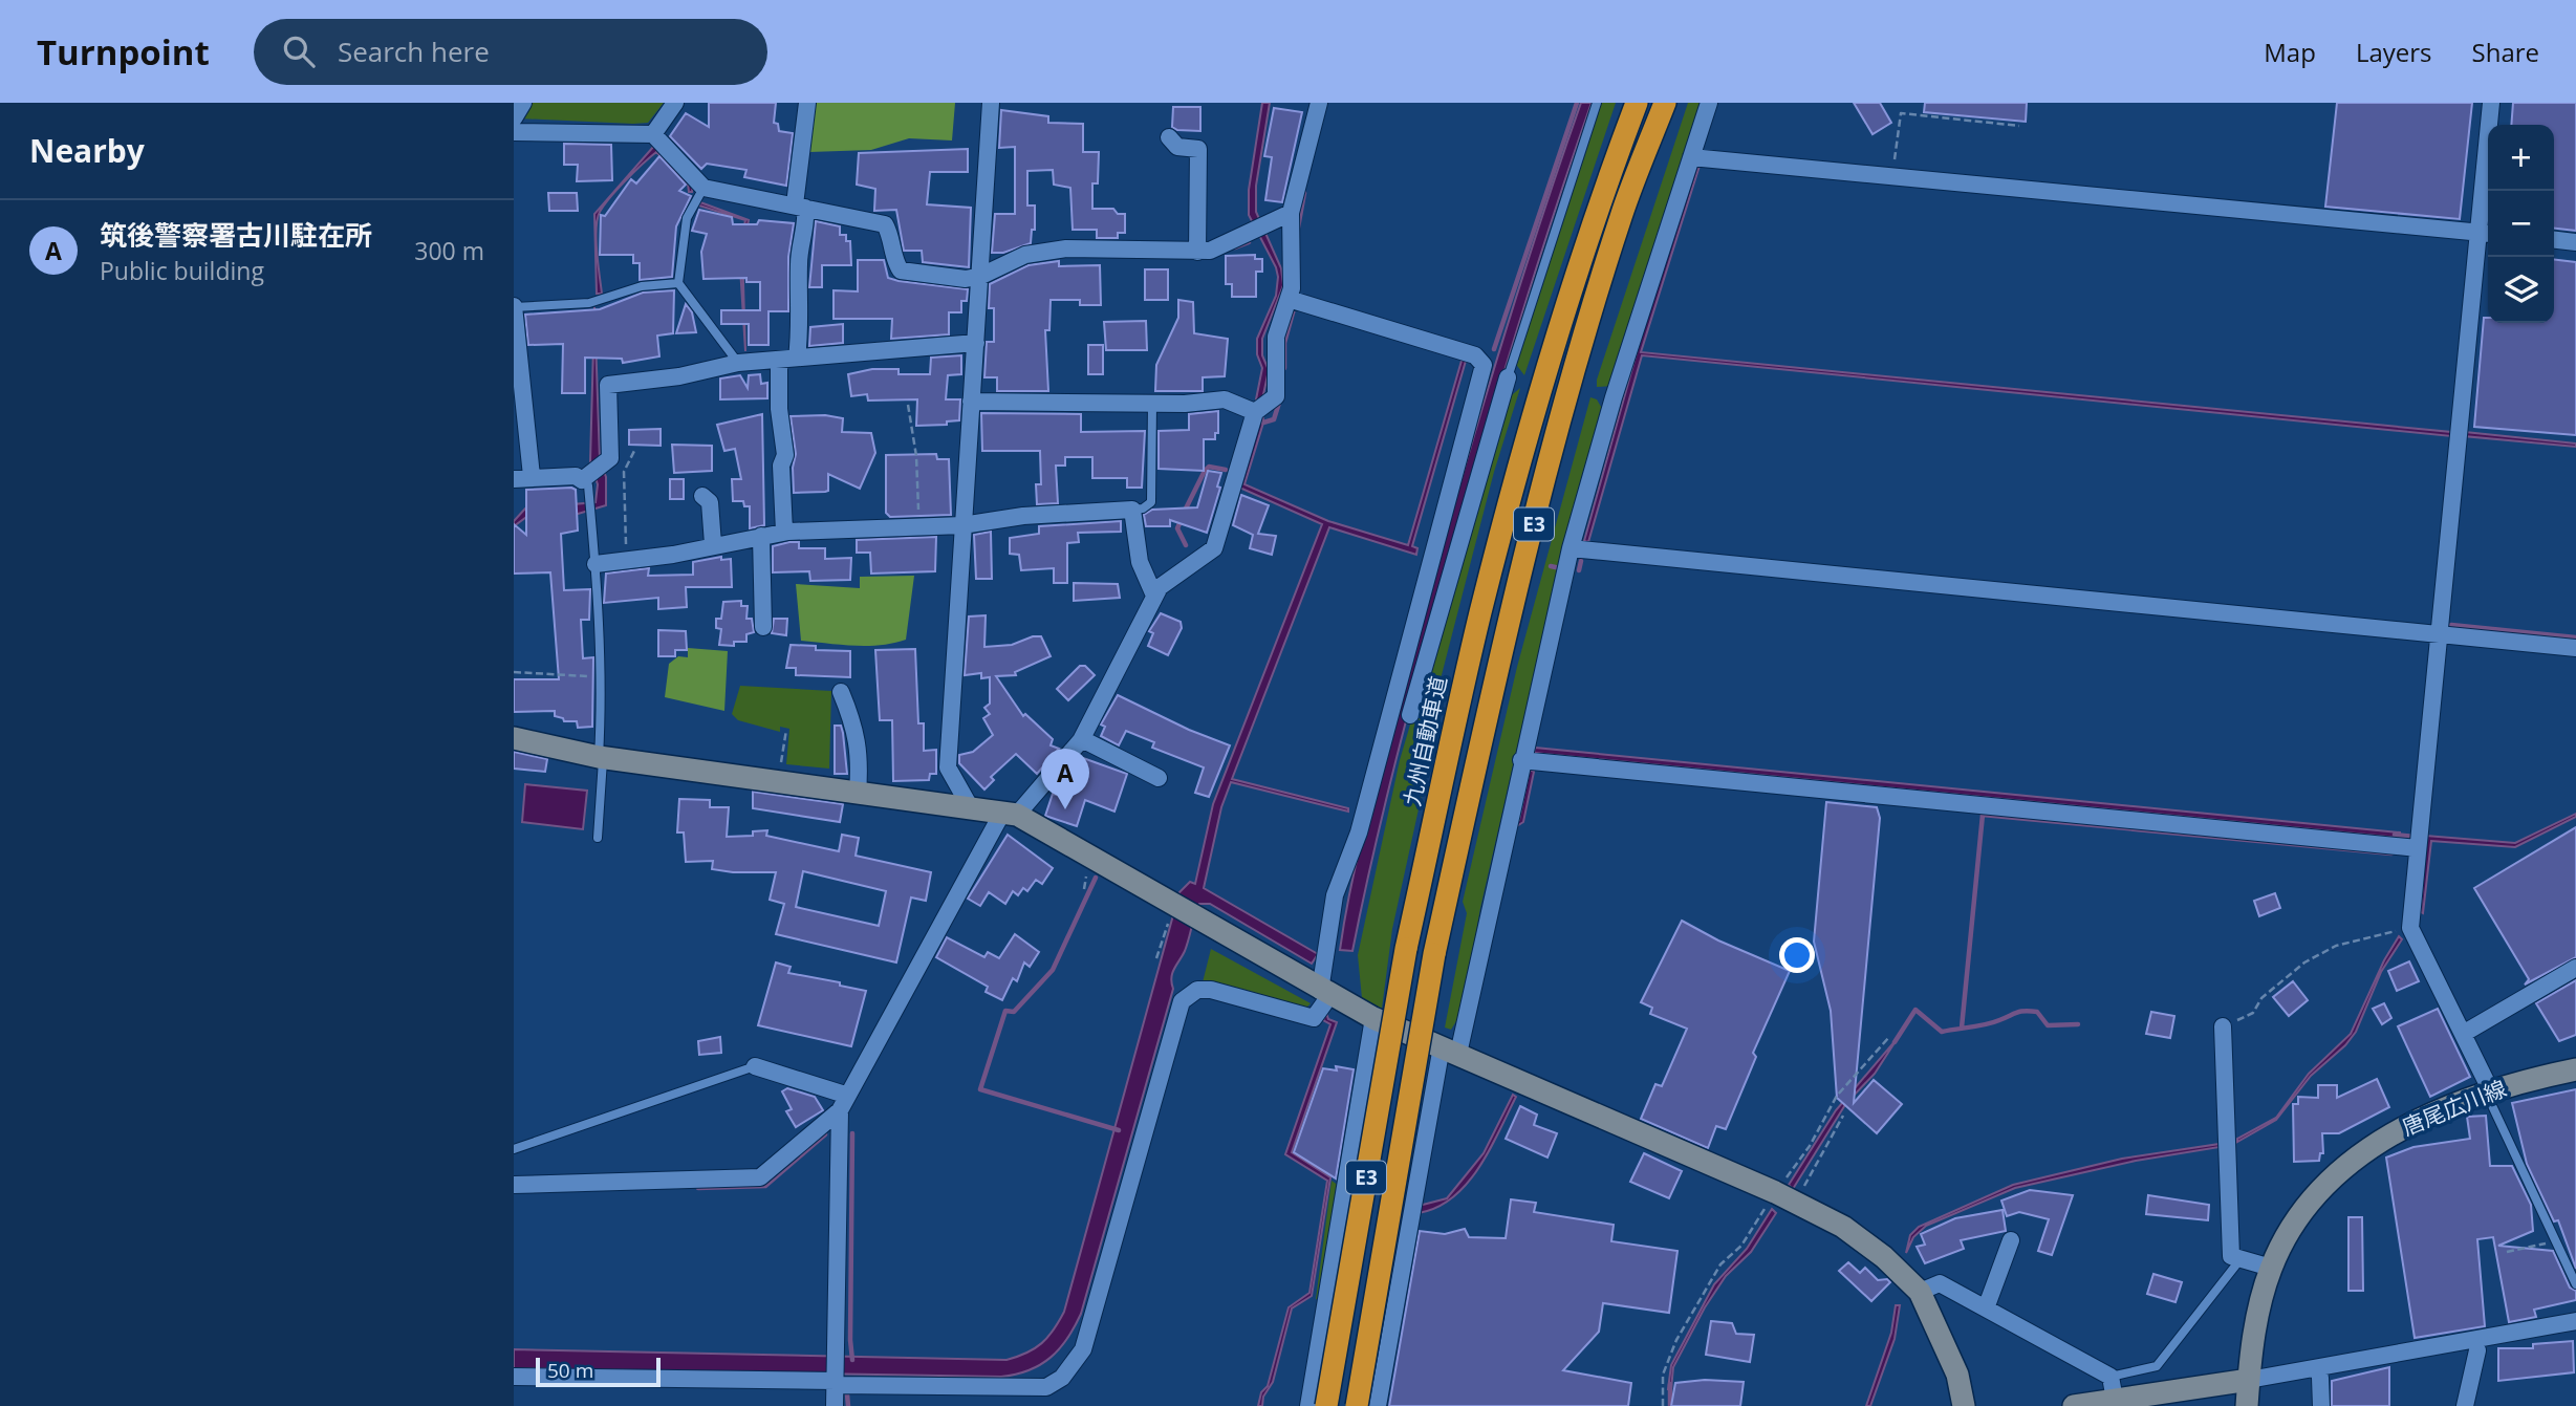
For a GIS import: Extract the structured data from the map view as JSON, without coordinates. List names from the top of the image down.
{
  "streets": {
    "highway": ["E3", "九州自動車道"],
    "street": ["唐尾広川線"]
  },
  "scale_bar": "50 m",
  "page": {
    "header": "Turnpoint",
    "search": "Search here",
    "nav": ["Map", "Layers", "Share"],
    "heading": "Nearby",
    "map_buttons": ["+", "−"],
    "list": [
      {
        "mark": "A",
        "name": "筑後警察署古川駐在所",
        "note": "Public building",
        "value": "300 m"
      }
    ],
    "pins": "A",
    "scale": "50 m"
  }
}
